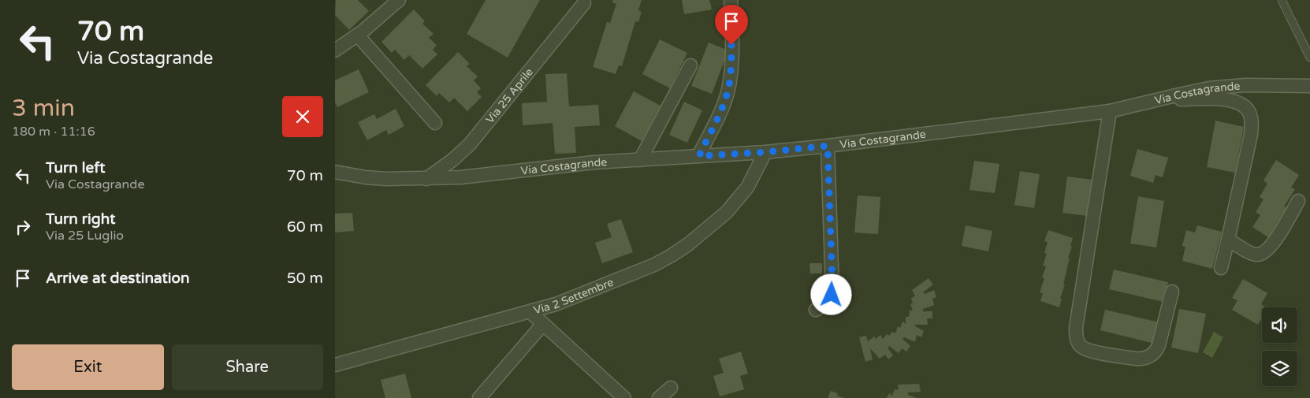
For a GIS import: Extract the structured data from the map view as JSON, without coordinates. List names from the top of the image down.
{
  "streets": {
    "street": ["Via Costagrande", "Via 25 Aprile", "Via 2 Settembre"]
  },
  "crossings": [
    ["Via Costagrande", "Via 25 Aprile"],
    ["Via Costagrande", "Via 2 Settembre"]
  ],
  "page": {
    "turn": ["70 m", "Via Costagrande"],
    "heading": ["3 min", "180 m · 11:16"],
    "list": [
      {
        "name": "Turn left",
        "note": "Via Costagrande",
        "value": "70 m"
      },
      {
        "name": "Turn right",
        "note": "Via 25 Luglio",
        "value": "60 m"
      },
      {
        "name": "Arrive at destination",
        "value": "50 m"
      }
    ],
    "buttons": ["Exit", "Share"]
  }
}
